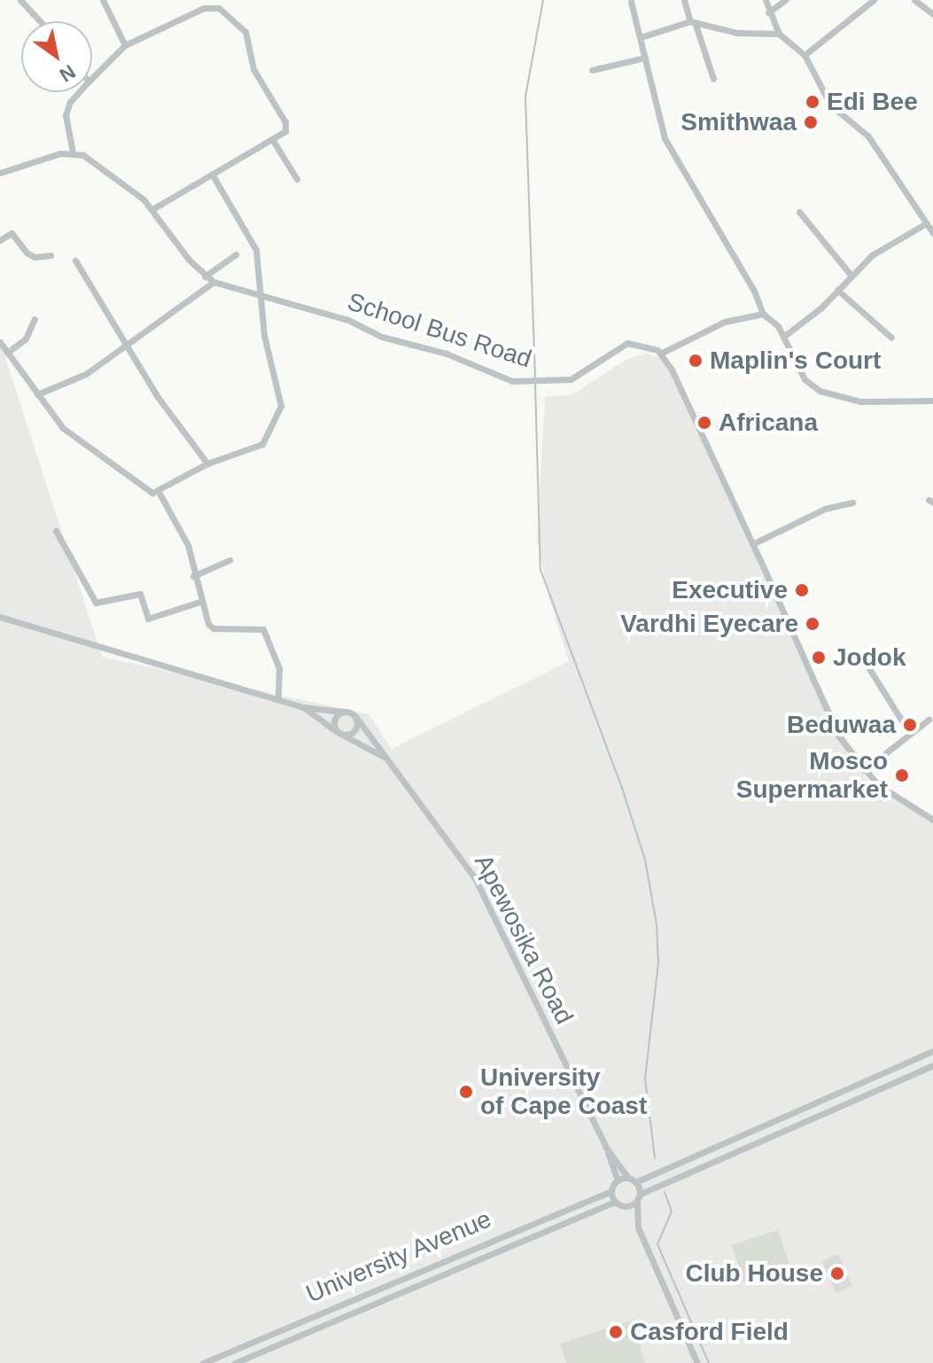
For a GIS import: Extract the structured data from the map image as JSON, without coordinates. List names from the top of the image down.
{
  "streets": {
    "street": ["School Bus Road", "Apewosika Road", "University Avenue"]
  },
  "places": [
    "Edi Bee",
    "Smithwaa",
    "Maplin's Court",
    "Africana",
    "Executive",
    "Vardhi Eyecare",
    "Jodok",
    "Beduwaa",
    "Mosco Supermarket",
    "University of Cape Coast",
    "Club House",
    "Casford Field"
  ],
  "north": "bottom right"
}
